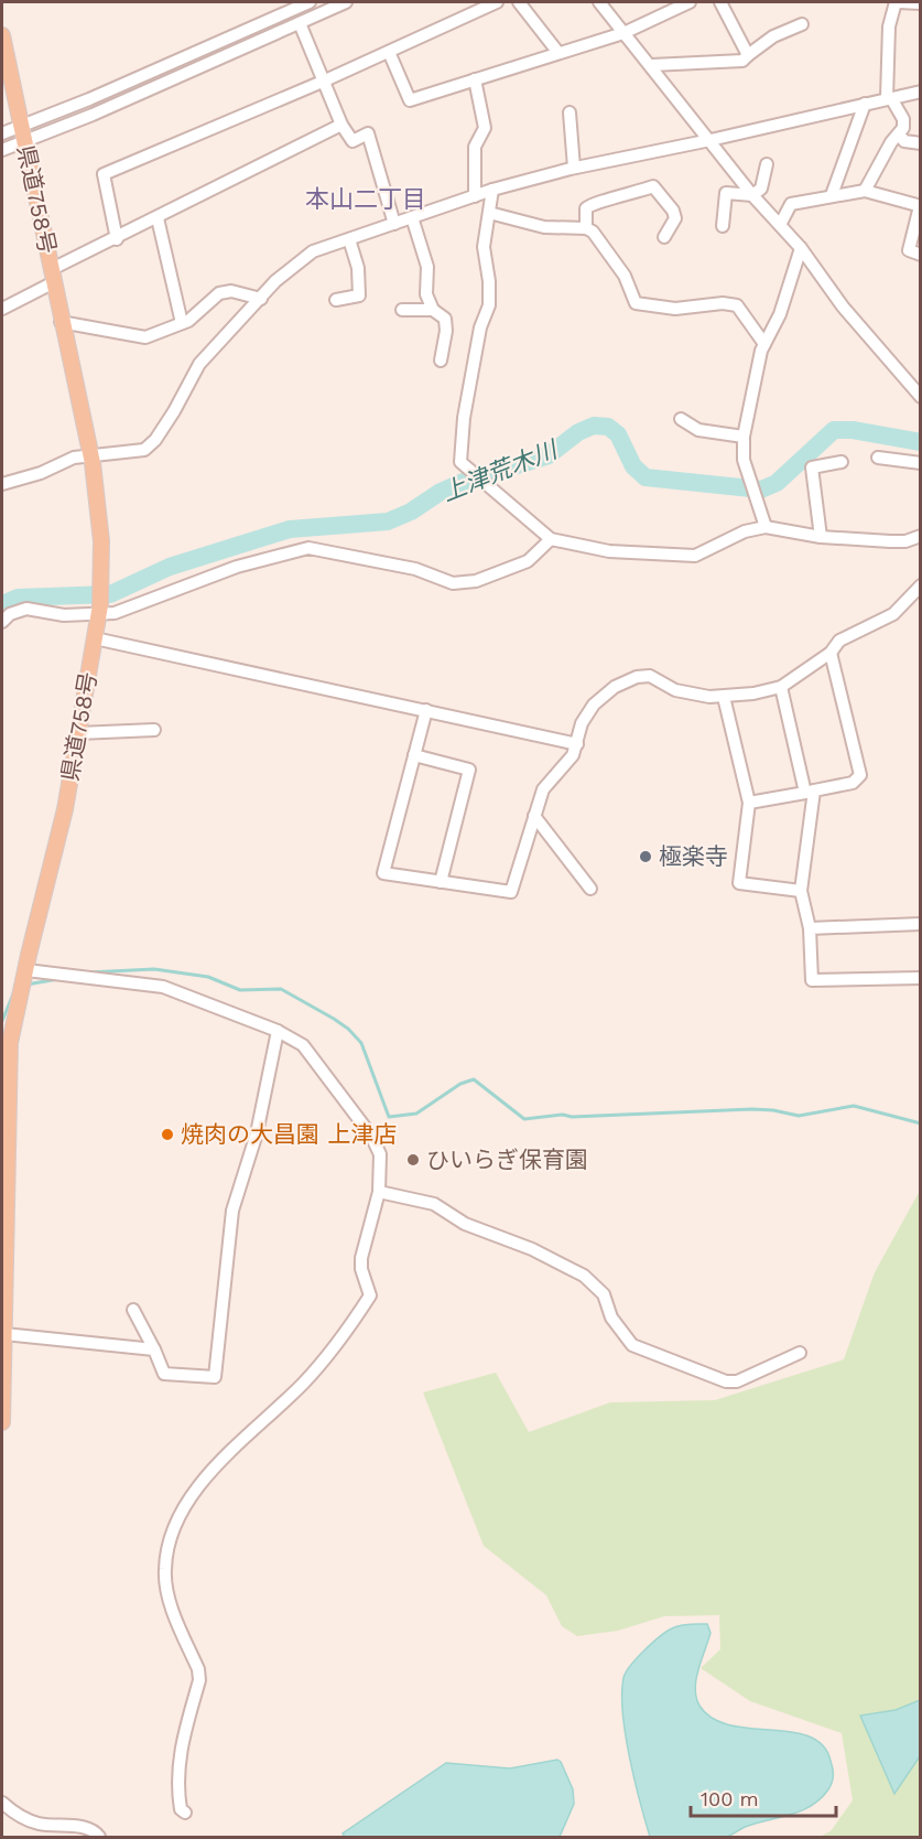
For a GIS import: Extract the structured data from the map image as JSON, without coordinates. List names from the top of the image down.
{
  "streets": {
    "main road": ["県道758号"]
  },
  "districts": ["本山二丁目"],
  "water": ["上津荒木川"],
  "places": ["極楽寺", "焼肉の大昌園 上津店", "ひいらぎ保育園"],
  "scale_bar": "100 m"
}
